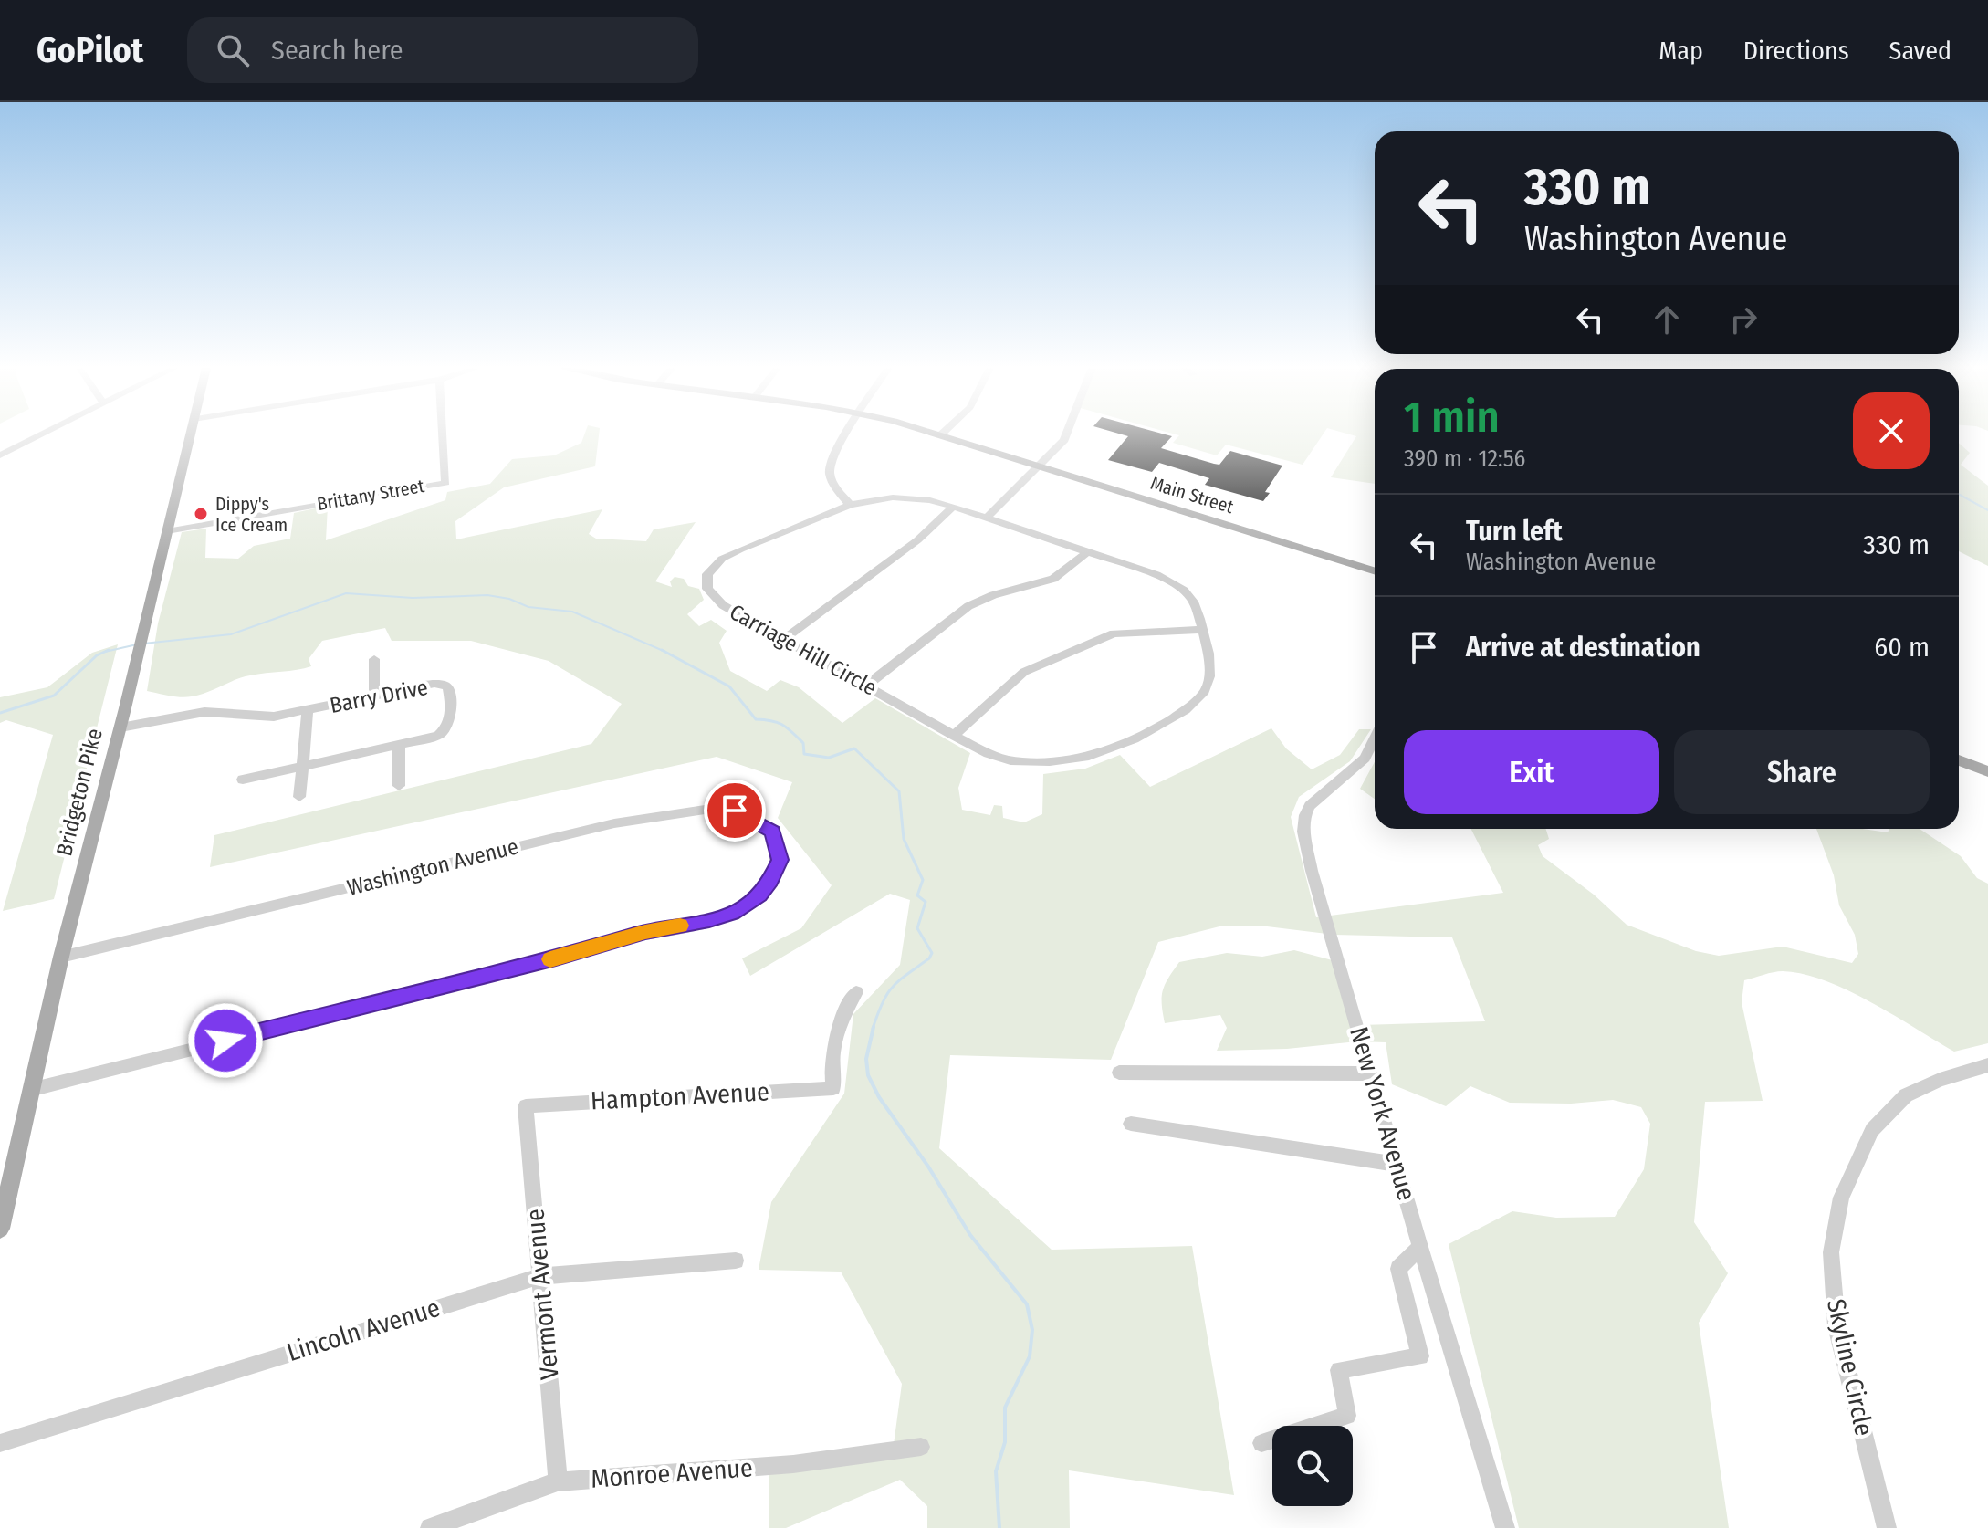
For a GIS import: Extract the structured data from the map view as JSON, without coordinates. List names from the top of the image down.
{
  "streets": {
    "main road": ["Main Street", "Bridgeton Pike"],
    "street": [
      "Brittany Street",
      "Carriage Hill Circle",
      "Barry Drive",
      "Washington Avenue",
      "Hampton Avenue",
      "New York Avenue",
      "Vermont Avenue",
      "Lincoln Avenue",
      "Skyline Circle",
      "Monroe Avenue"
    ]
  },
  "crossings": [
    ["Brittany Street", "Bridgeton Pike"],
    ["Barry Drive", "Bridgeton Pike"],
    ["Bridgeton Pike", "Washington Avenue"],
    ["Hampton Avenue", "Vermont Avenue"],
    ["Vermont Avenue", "Lincoln Avenue"],
    ["Vermont Avenue", "Monroe Avenue"]
  ],
  "places": ["Dippy's Ice Cream"],
  "page": {
    "header": "GoPilot",
    "search": "Search here",
    "nav": ["Map", "Directions", "Saved"],
    "turn": ["330 m", "Washington Avenue"],
    "heading": ["1 min", "390 m · 12:56"],
    "list": [
      {
        "name": "Turn left",
        "note": "Washington Avenue",
        "value": "330 m"
      },
      {
        "name": "Arrive at destination",
        "value": "60 m"
      }
    ],
    "buttons": ["Exit", "Share"]
  }
}
